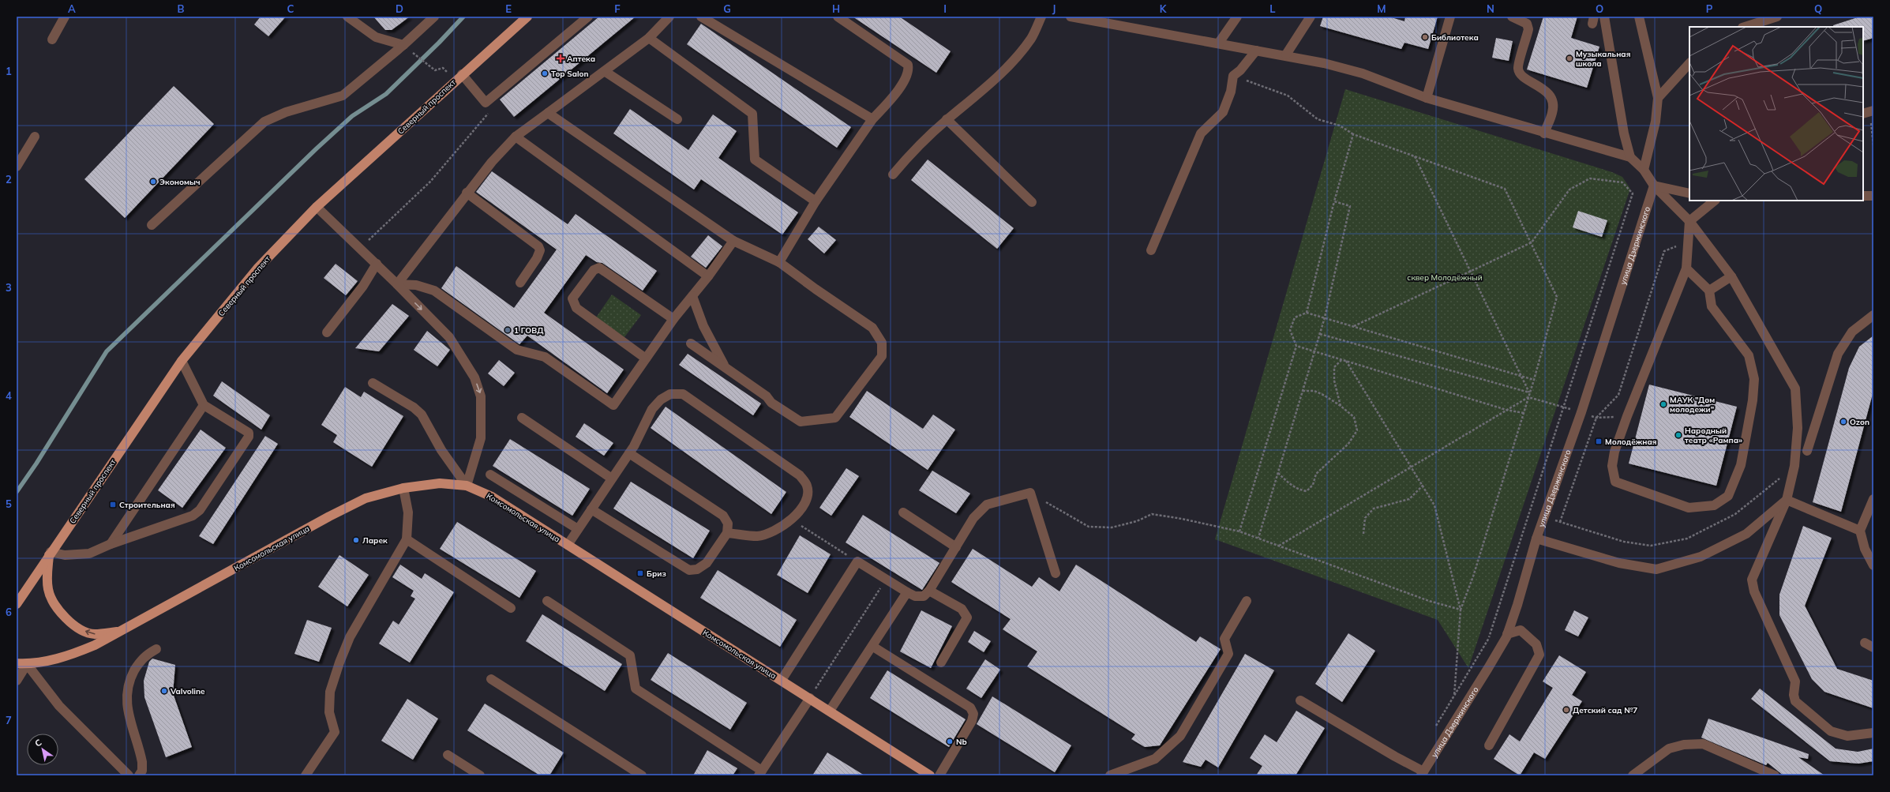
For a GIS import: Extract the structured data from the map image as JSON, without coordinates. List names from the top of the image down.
{
  "streets": {
    "main road": ["Северный проспект", "Комсомольская улица"],
    "street": ["улица Дзержинского"]
  },
  "parks": ["сквер Молодёжный"],
  "places": {
    "other": [
      "Библиотека",
      "Музыкальная школа",
      "Top Salon",
      "Экономыч",
      "1 ГОВД",
      "МАУК \"Дом молодежи\"",
      "Ozon",
      "Народный театр «Рампа»",
      "Ларек",
      "Valvoline",
      "Детский сад №7",
      "Nb"
    ],
    "health": ["Аптека"],
    "transit": ["Молодёжная", "Строительная", "Бриз"]
  },
  "north": "top left",
  "grid": {
    "columns": [
      "A",
      "B",
      "C",
      "D",
      "E",
      "F",
      "G",
      "H",
      "I",
      "J",
      "K",
      "L",
      "M",
      "N",
      "O",
      "P",
      "Q"
    ],
    "rows": [
      "1",
      "2",
      "3",
      "4",
      "5",
      "6",
      "7"
    ]
  }
}
